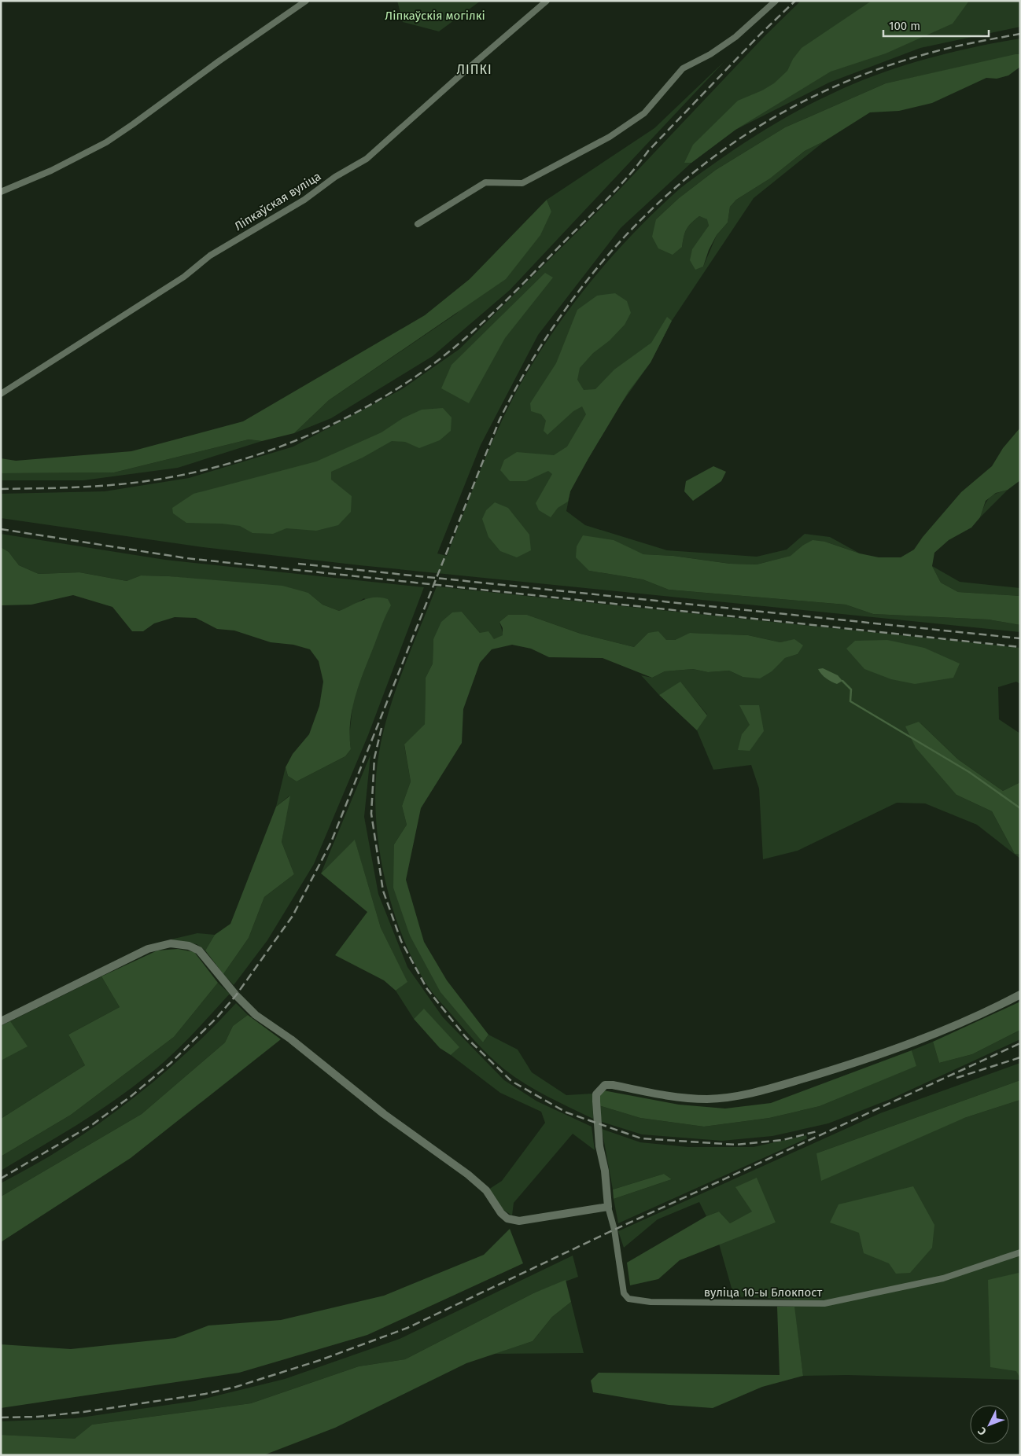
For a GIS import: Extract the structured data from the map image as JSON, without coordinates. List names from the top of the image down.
{
  "streets": {
    "street": ["Ліпкаўская вуліца", "вуліца 10-ы Блокпост"]
  },
  "districts": ["ЛІПКІ"],
  "parks": ["Ліпкаўскія могілкі"],
  "scale_bar": "100 m",
  "north": "bottom left"
}
